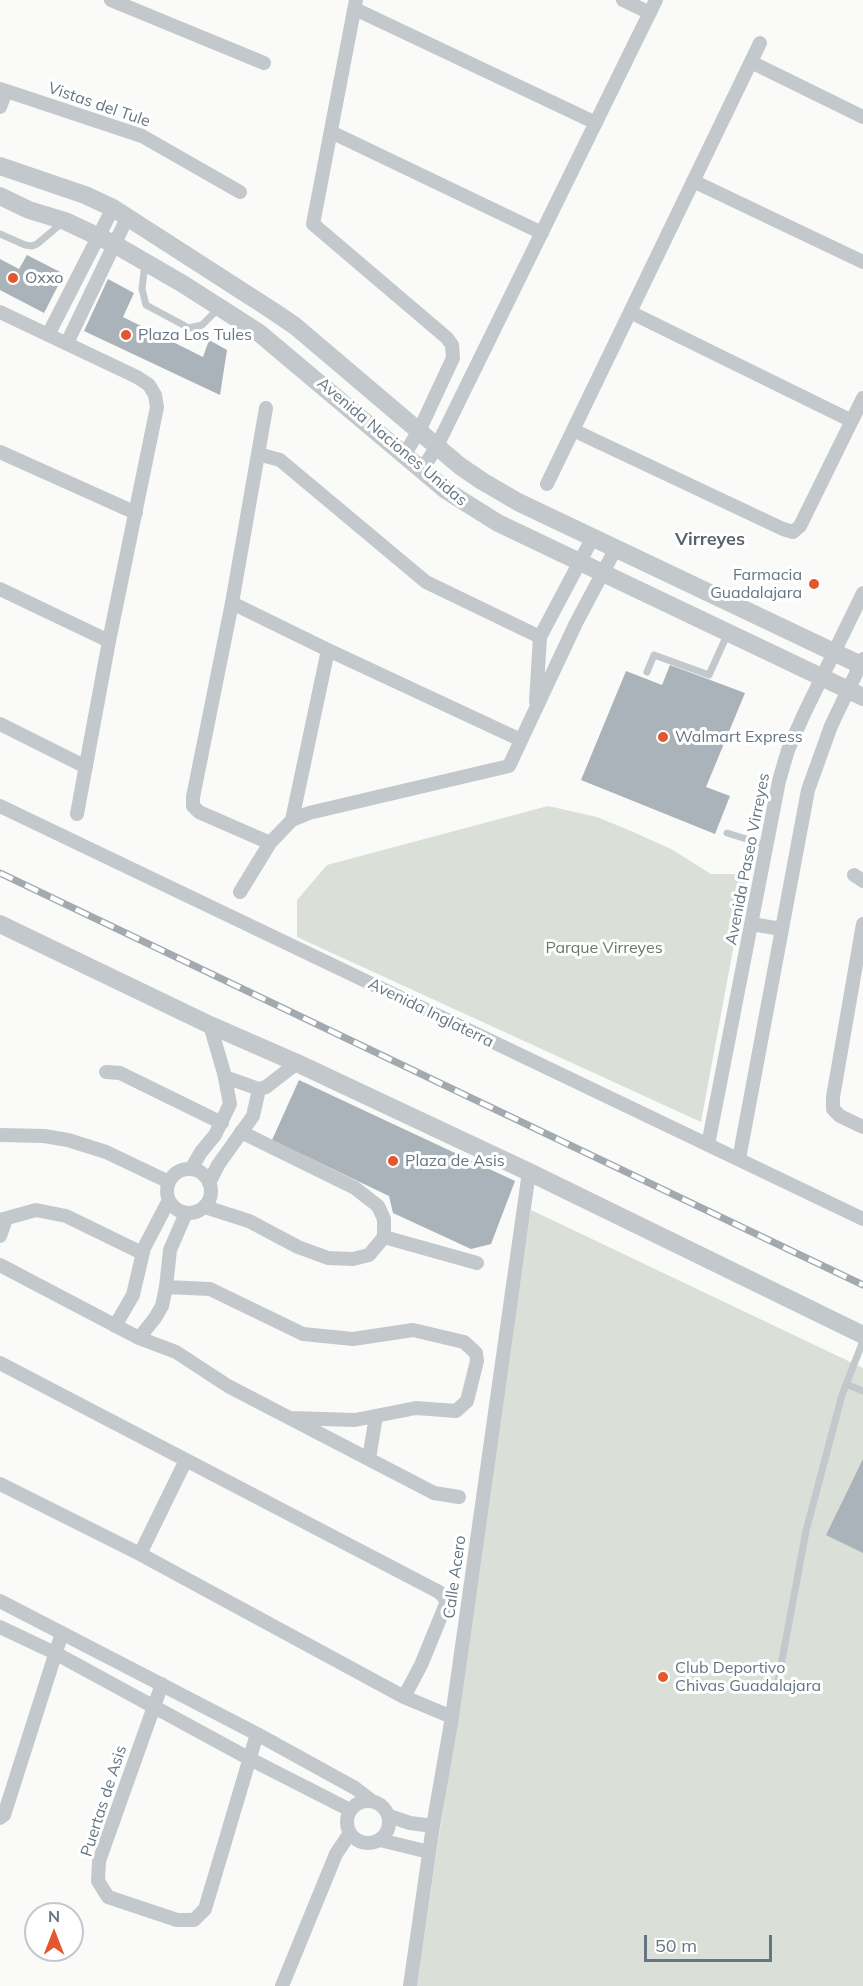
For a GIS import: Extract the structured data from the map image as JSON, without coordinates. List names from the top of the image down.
{
  "streets": {
    "street": [
      "Vistas del Tule",
      "Avenida Naciones Unidas",
      "Avenida Paseo Virreyes",
      "Avenida Inglaterra",
      "Calle Acero",
      "Puertas de Asis"
    ]
  },
  "crossings": [
    ["Avenida Naciones Unidas", "Avenida Paseo Virreyes"],
    ["Avenida Paseo Virreyes", "Avenida Inglaterra"]
  ],
  "districts": ["Virreyes"],
  "parks": ["Parque Virreyes"],
  "places": [
    "Oxxo",
    "Plaza Los Tules",
    "Farmacia Guadalajara",
    "Walmart Express",
    "Plaza de Asis",
    "Club Deportivo Chivas Guadalajara"
  ],
  "scale_bar": "50 m",
  "north": "top"
}
